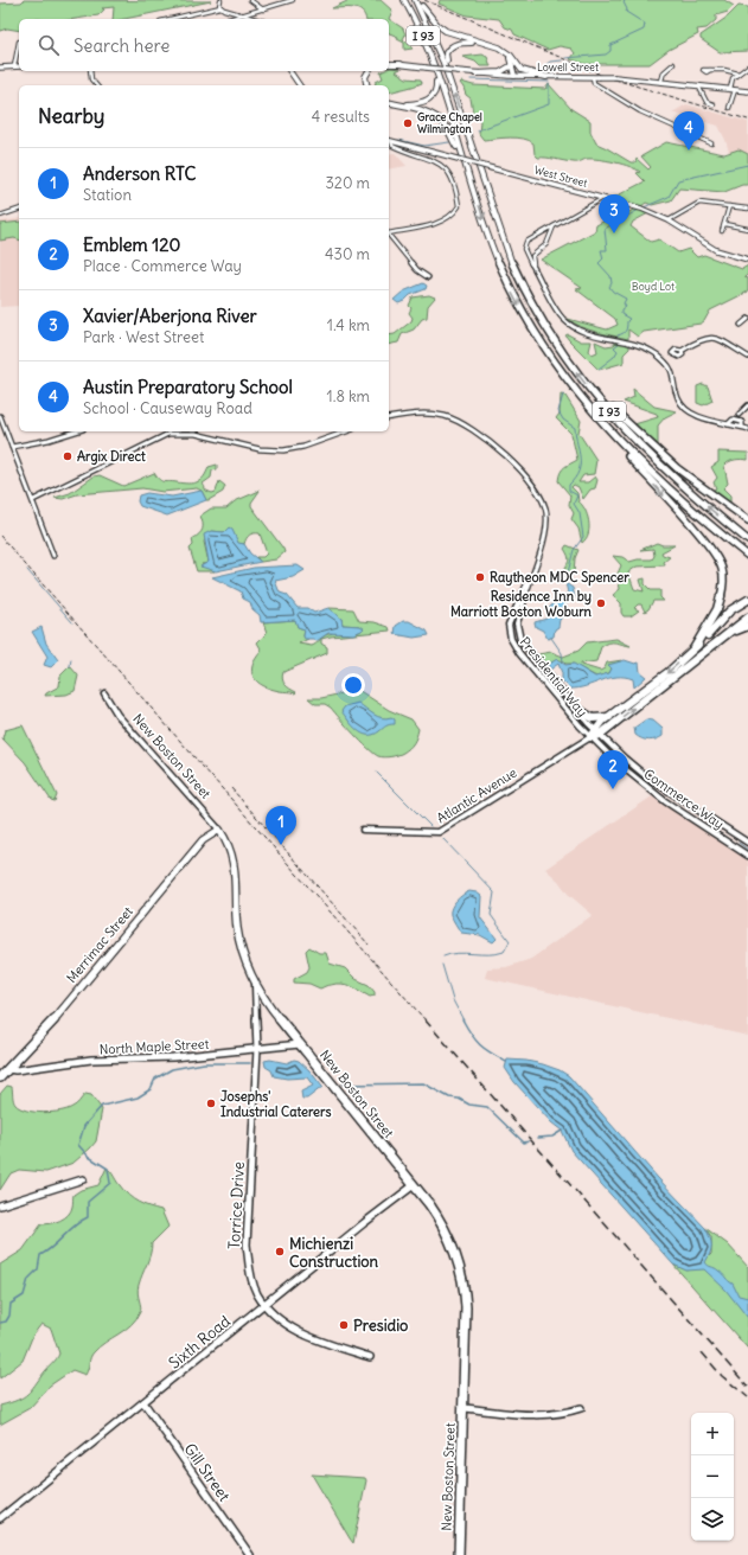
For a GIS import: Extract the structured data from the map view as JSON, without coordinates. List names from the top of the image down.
{
  "streets": {
    "highway": ["I 93"],
    "main road": [
      "Lowell Street",
      "West Street",
      "New Boston Street",
      "Merrimac Street"
    ],
    "street": [
      "Presidential Way",
      "Atlantic Avenue",
      "Commerce Way",
      "North Maple Street",
      "Torrice Drive",
      "Sixth Road",
      "Gill Street"
    ]
  },
  "crossings": [
    ["Presidential Way", "Atlantic Avenue"],
    ["Presidential Way", "Commerce Way"],
    ["New Boston Street", "Merrimac Street"],
    ["New Boston Street", "North Maple Street"],
    ["New Boston Street", "Torrice Drive"],
    ["New Boston Street", "Sixth Road"],
    ["Atlantic Avenue", "Commerce Way"],
    ["Merrimac Street", "North Maple Street"],
    ["North Maple Street", "Torrice Drive"],
    ["Torrice Drive", "Sixth Road"],
    ["Sixth Road", "Gill Street"]
  ],
  "parks": ["Boyd Lot"],
  "places": [
    "Grace Chapel Wilmington",
    "Argix Direct",
    "Raytheon MDC Spencer",
    "Residence Inn by Marriott Boston Woburn",
    "Josephs' Industrial Caterers",
    "Michienzi Construction",
    "Presidio"
  ],
  "page": {
    "search": "Search here",
    "heading": ["Nearby", "4 results"],
    "pins": [
      "4",
      "3",
      "2",
      "1"
    ],
    "list": [
      {
        "mark": "1",
        "name": "Anderson RTC",
        "note": "Station",
        "value": "320 m"
      },
      {
        "mark": "2",
        "name": "Emblem 120",
        "note": "Place · Commerce Way",
        "value": "430 m"
      },
      {
        "mark": "3",
        "name": "Xavier/Aberjona River",
        "note": "Park · West Street",
        "value": "1.4 km"
      },
      {
        "mark": "4",
        "name": "Austin Preparatory School",
        "note": "School · Causeway Road",
        "value": "1.8 km"
      }
    ],
    "map_buttons": ["+", "−"]
  }
}
